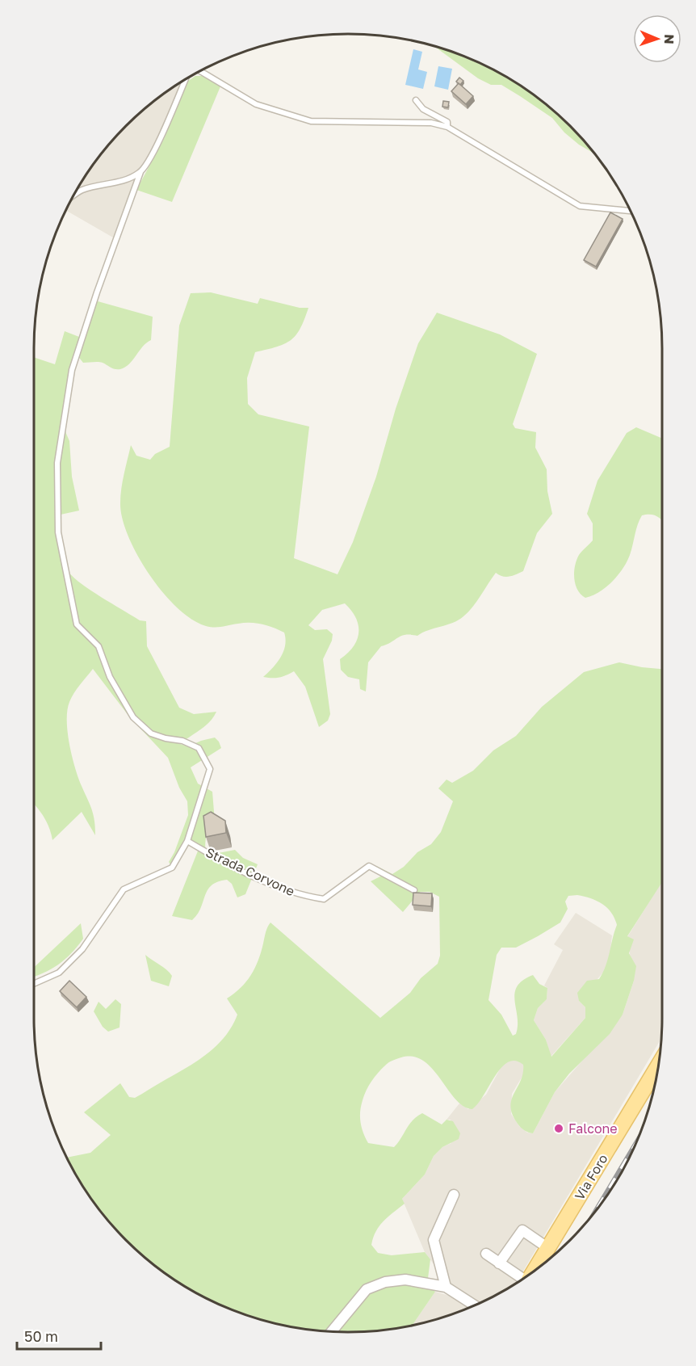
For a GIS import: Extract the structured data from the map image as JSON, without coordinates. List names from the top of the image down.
{
  "streets": {
    "main road": ["Via Foro"],
    "lane": ["Strada Corvone"]
  },
  "places": ["Falcone"],
  "scale_bar": "50 m",
  "north": "right"
}
